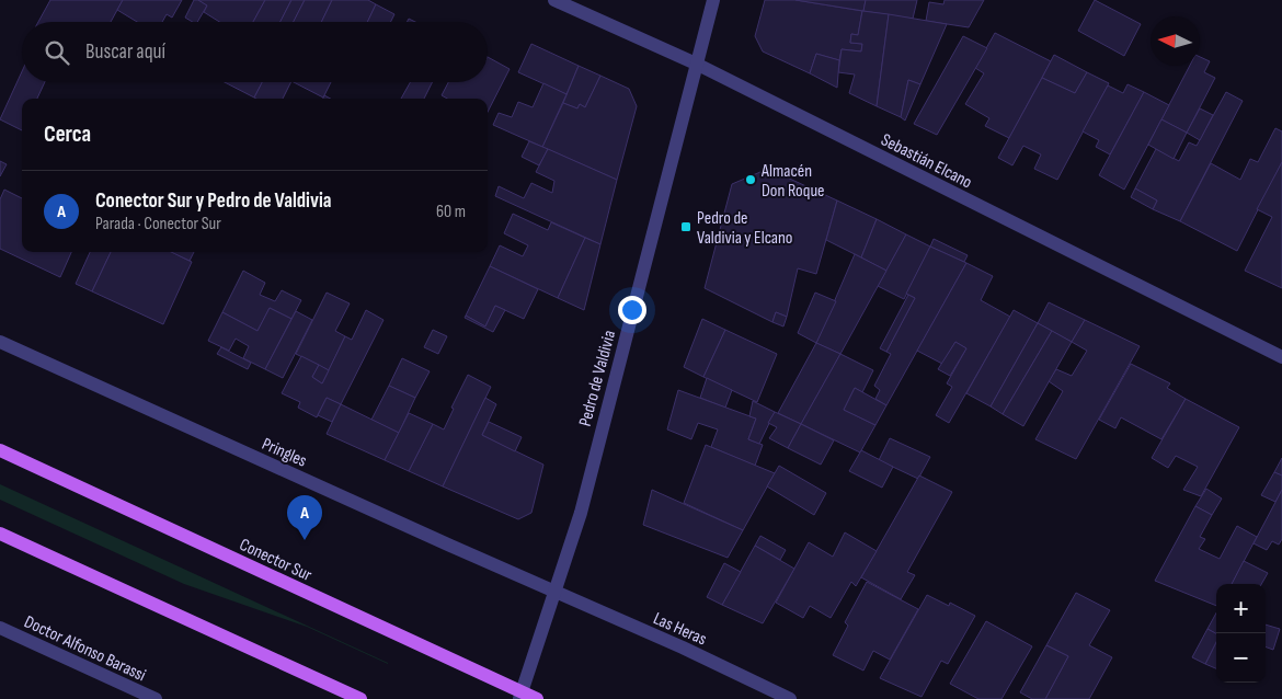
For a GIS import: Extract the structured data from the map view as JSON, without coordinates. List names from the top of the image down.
{
  "streets": {
    "main road": ["Conector Sur"],
    "street": [
      "Sebastián Elcano",
      "Pedro de Valdivia",
      "Pringles",
      "Las Heras",
      "Doctor Alfonso Barassi"
    ]
  },
  "crossings": [
    ["Sebastián Elcano", "Pedro de Valdivia"],
    ["Pedro de Valdivia", "Pringles"],
    ["Pedro de Valdivia", "Conector Sur"],
    ["Pedro de Valdivia", "Las Heras"],
    ["Pringles", "Las Heras"]
  ],
  "places": {
    "other": ["Almacén Don Roque"],
    "transit": ["Pedro de Valdivia y Elcano"]
  },
  "north": "left",
  "page": {
    "search": "Buscar aquí",
    "heading": "Cerca",
    "list": [
      {
        "mark": "A",
        "name": "Conector Sur y Pedro de Valdivia",
        "note": "Parada · Conector Sur",
        "value": "60 m"
      }
    ],
    "pins": "A",
    "map_buttons": ["+", "−"]
  }
}
